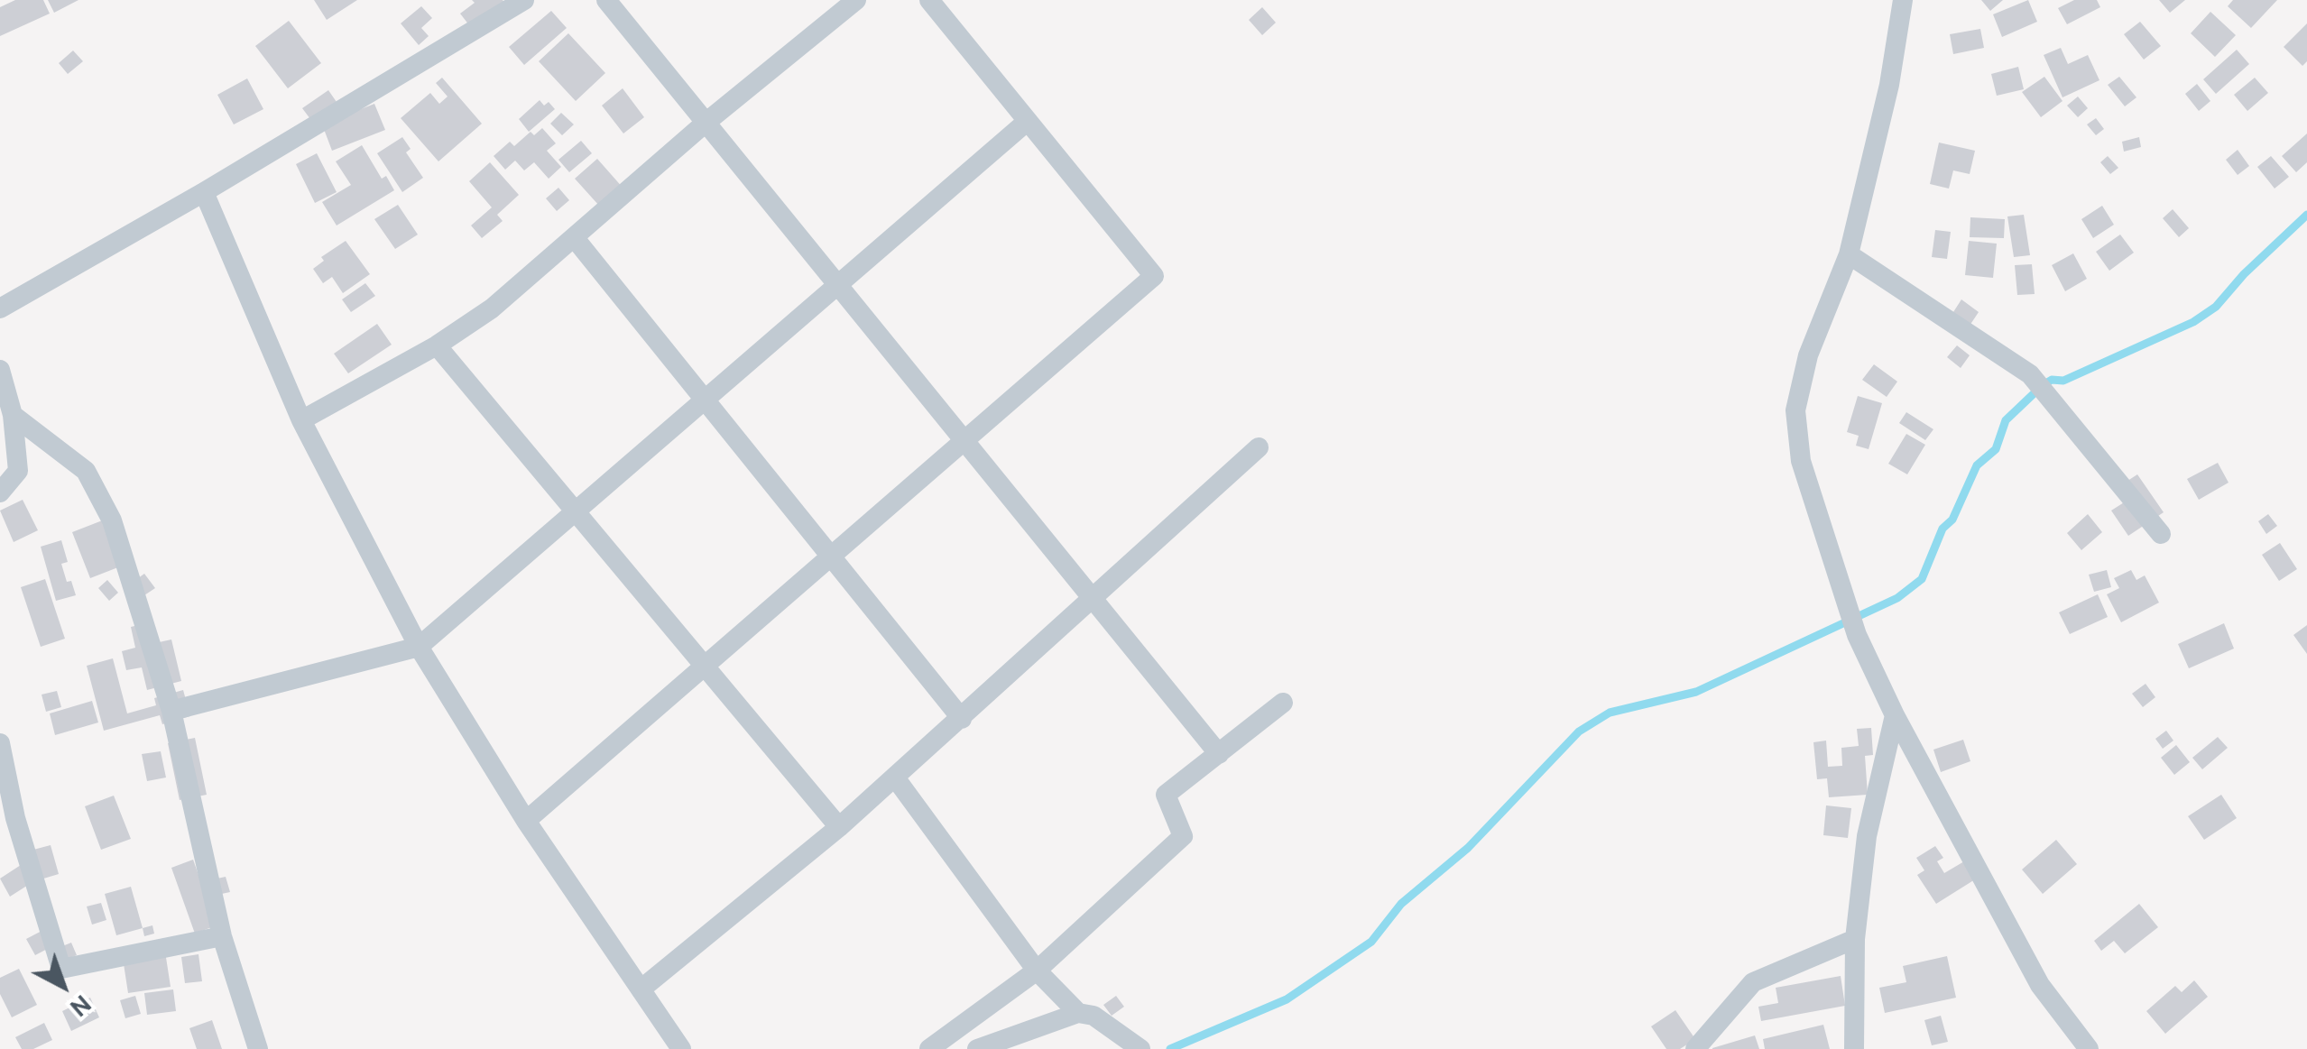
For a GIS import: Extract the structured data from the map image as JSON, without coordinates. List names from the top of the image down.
{
  "north": "bottom right"
}
